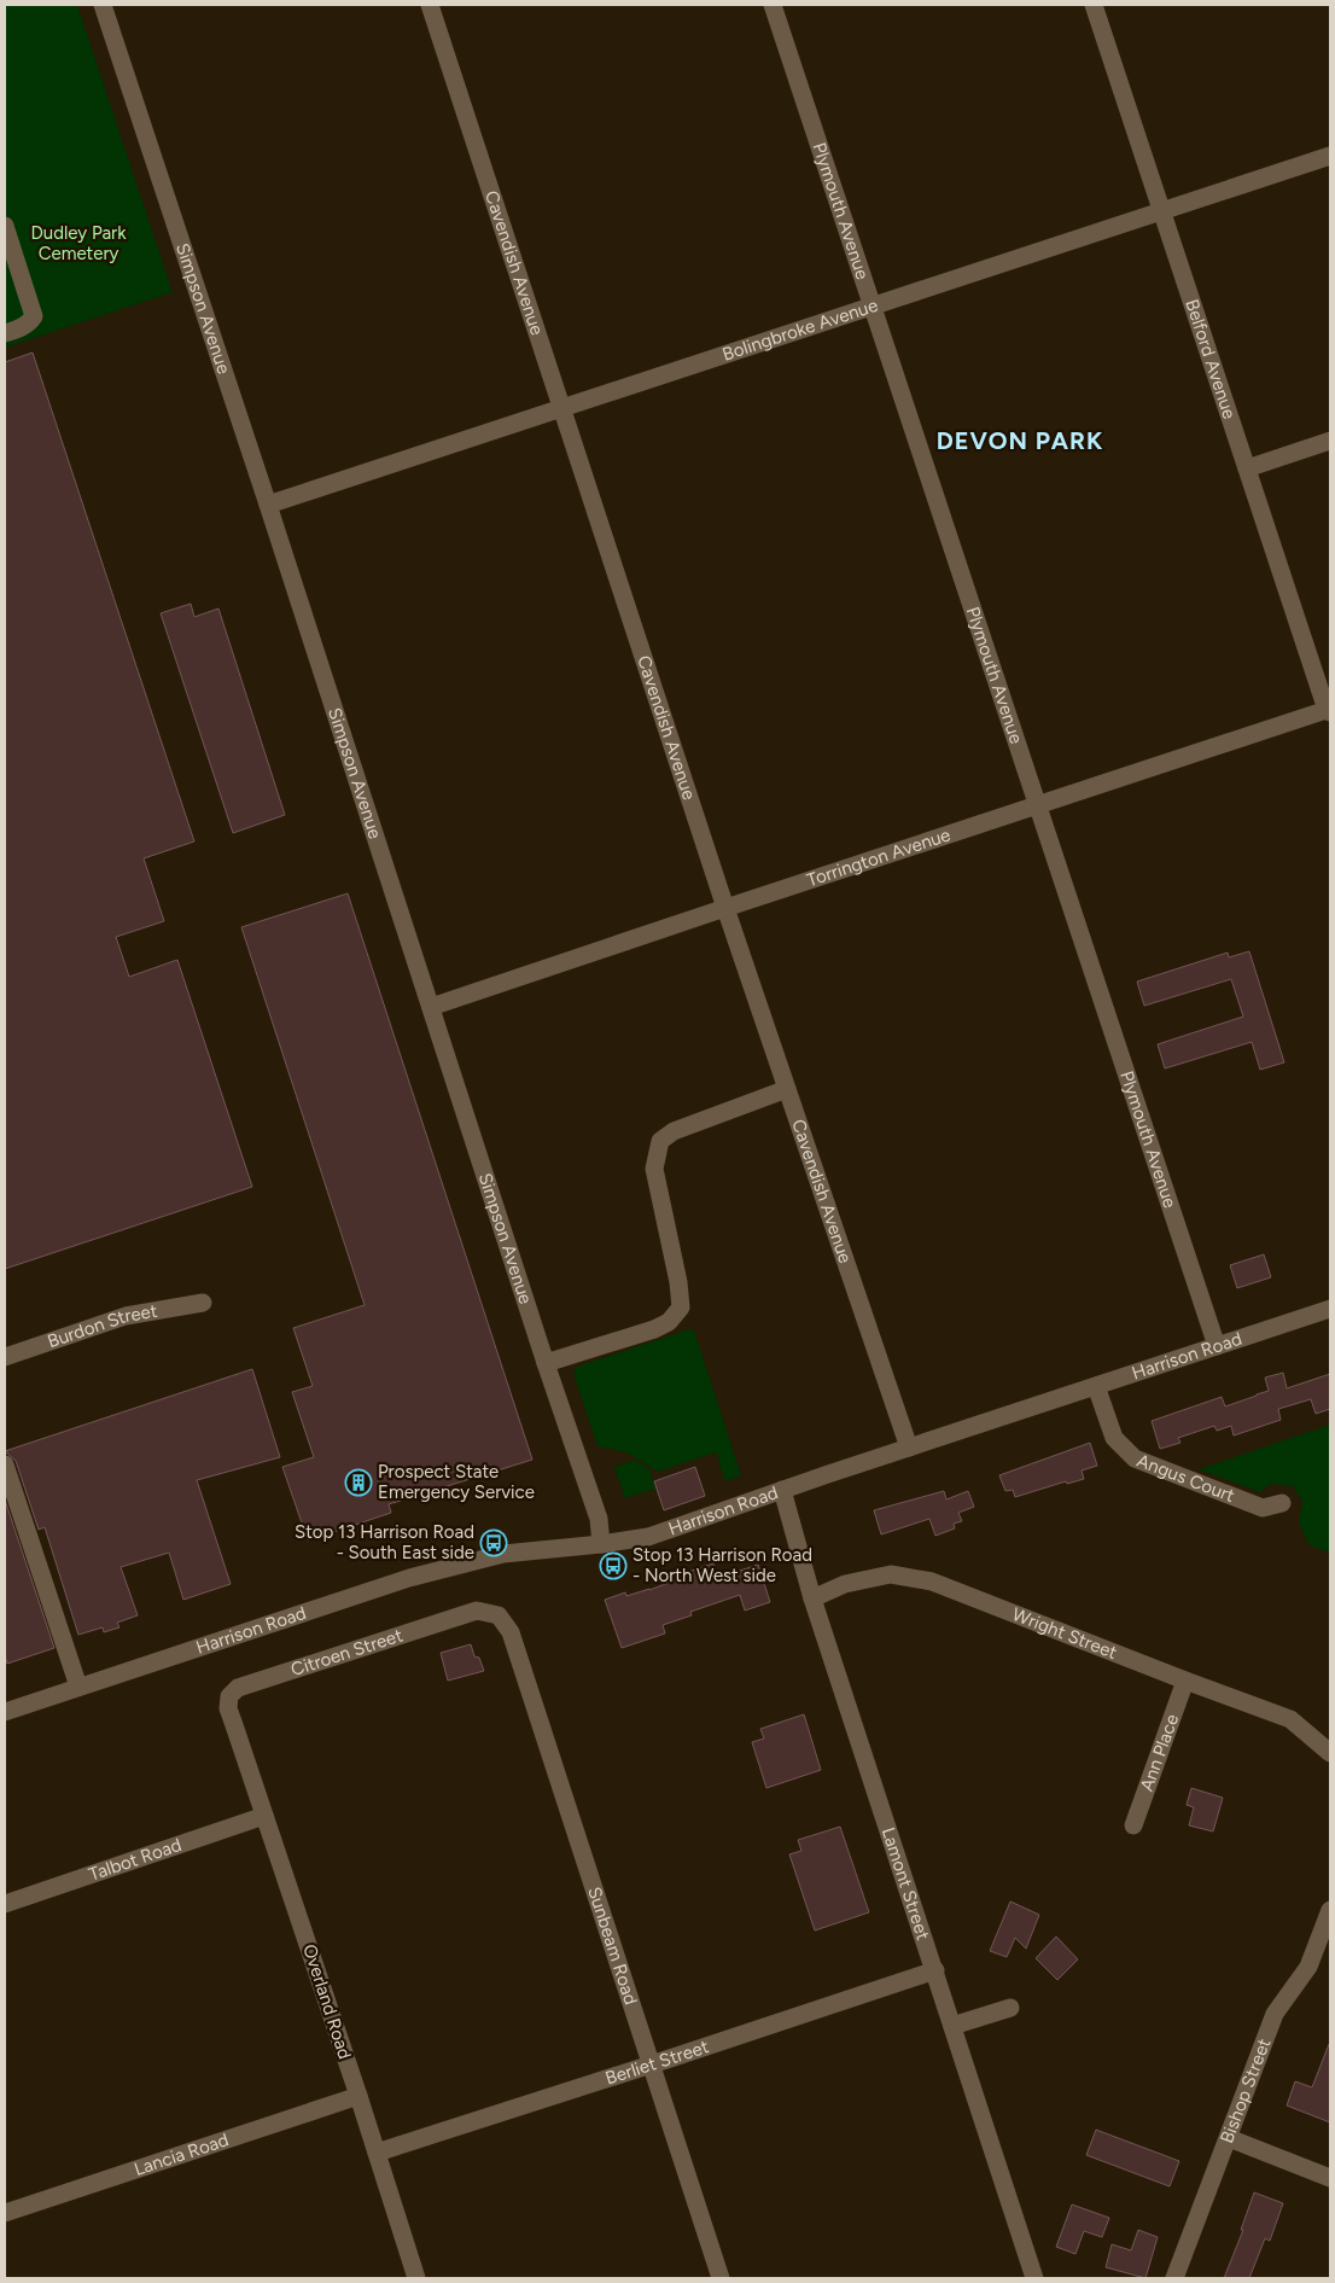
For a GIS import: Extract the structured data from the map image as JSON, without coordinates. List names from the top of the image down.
{
  "streets": {
    "street": [
      "Plymouth Avenue",
      "Cavendish Avenue",
      "Simpson Avenue",
      "Bolingbroke Avenue",
      "Belford Avenue",
      "Torrington Avenue",
      "Burdon Street",
      "Harrison Road",
      "Angus Court",
      "Wright Street",
      "Citroen Street",
      "Ann Place",
      "Talbot Road",
      "Lamont Street",
      "Sunbeam Road",
      "Overland Road",
      "Berliet Street",
      "Bishop Street",
      "Lancia Road"
    ]
  },
  "crossings": [
    ["Plymouth Avenue", "Bolingbroke Avenue"],
    ["Plymouth Avenue", "Torrington Avenue"],
    ["Plymouth Avenue", "Harrison Road"],
    ["Cavendish Avenue", "Bolingbroke Avenue"],
    ["Cavendish Avenue", "Torrington Avenue"],
    ["Cavendish Avenue", "Harrison Road"],
    ["Simpson Avenue", "Bolingbroke Avenue"],
    ["Simpson Avenue", "Torrington Avenue"],
    ["Simpson Avenue", "Harrison Road"],
    ["Bolingbroke Avenue", "Belford Avenue"],
    ["Belford Avenue", "Torrington Avenue"],
    ["Harrison Road", "Angus Court"],
    ["Harrison Road", "Lamont Street"],
    ["Wright Street", "Ann Place"],
    ["Wright Street", "Lamont Street"],
    ["Citroen Street", "Sunbeam Road"],
    ["Citroen Street", "Overland Road"],
    ["Talbot Road", "Overland Road"],
    ["Lamont Street", "Berliet Street"],
    ["Sunbeam Road", "Berliet Street"],
    ["Overland Road", "Berliet Street"],
    ["Overland Road", "Lancia Road"]
  ],
  "districts": ["DEVON PARK"],
  "parks": ["Dudley Park Cemetery"],
  "places": {
    "building": ["Prospect State Emergency Service"],
    "bus stop": ["Stop 13 Harrison Road - South East side", "Stop 13 Harrison Road - North West side"]
  }
}
